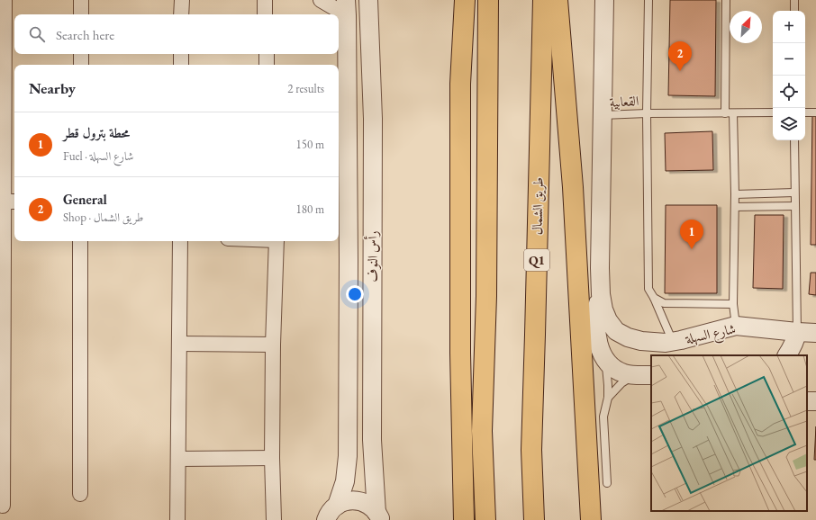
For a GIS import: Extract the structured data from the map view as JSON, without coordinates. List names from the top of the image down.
{
  "streets": {
    "highway": ["طريق الشمال", "Q1"],
    "street": ["رأس النوف", "شارع السهلة"],
    "lane": ["القعابية"]
  },
  "north": "top right",
  "page": {
    "map_buttons": ["+", "−"],
    "search": "Search here",
    "pins": ["2", "1"],
    "heading": ["Nearby", "2 results"],
    "list": [
      {
        "mark": "1",
        "name": "محطة بترول قطر",
        "note": "Fuel · شارع السهلة",
        "value": "150 m"
      },
      {
        "mark": "2",
        "name": "General",
        "note": "Shop · طريق الشمال",
        "value": "180 m"
      }
    ]
  }
}
